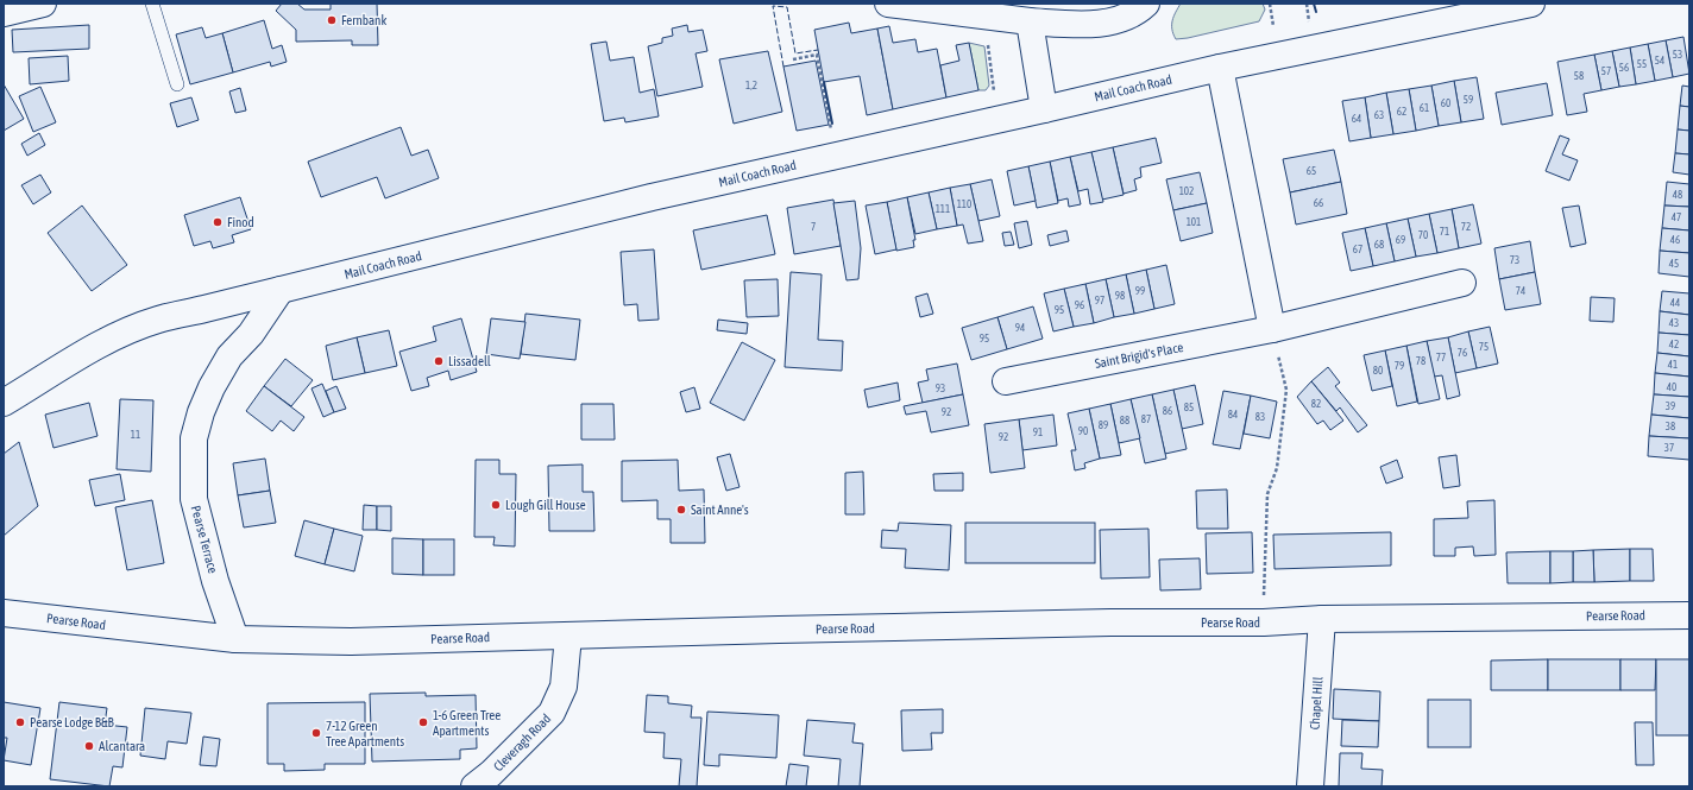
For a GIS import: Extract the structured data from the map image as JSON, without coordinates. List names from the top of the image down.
{
  "streets": {
    "main road": [
      "Mail Coach Road",
      "Saint Brigid's Place",
      "Pearse Terrace",
      "Pearse Road",
      "Chapel Hill",
      "Cleveragh Road"
    ]
  },
  "crossings": [
    ["Mail Coach Road", "Pearse Terrace"],
    ["Pearse Terrace", "Pearse Road"],
    ["Pearse Road", "Chapel Hill"],
    ["Pearse Road", "Cleveragh Road"]
  ],
  "places": [
    "Fernbank",
    "Finod",
    "Lissadell",
    "Lough Gill House",
    "Saint Anne's",
    "Pearse Lodge B&B",
    "1-6 Green Tree Apartments",
    "7-12 Green Tree Apartments",
    "Alcantara"
  ],
  "house_numbers": [
    "53",
    "54",
    "55",
    "56",
    "57",
    "58",
    "1,2",
    "59",
    "60",
    "61",
    "62",
    "63",
    "64",
    "65",
    "102",
    "48",
    "66",
    "110",
    "111",
    "47",
    "101",
    "7",
    "72",
    "71",
    "70",
    "69",
    "46",
    "68",
    "67",
    "73",
    "45",
    "99",
    "74",
    "98",
    "97",
    "44",
    "96",
    "95",
    "43",
    "94",
    "95",
    "42",
    "75",
    "76",
    "77",
    "78",
    "41",
    "79",
    "80",
    "40",
    "93",
    "82",
    "39",
    "85",
    "86",
    "92",
    "84",
    "83",
    "87",
    "88",
    "89",
    "38",
    "90",
    "91",
    "11",
    "92",
    "37"
  ]
}
